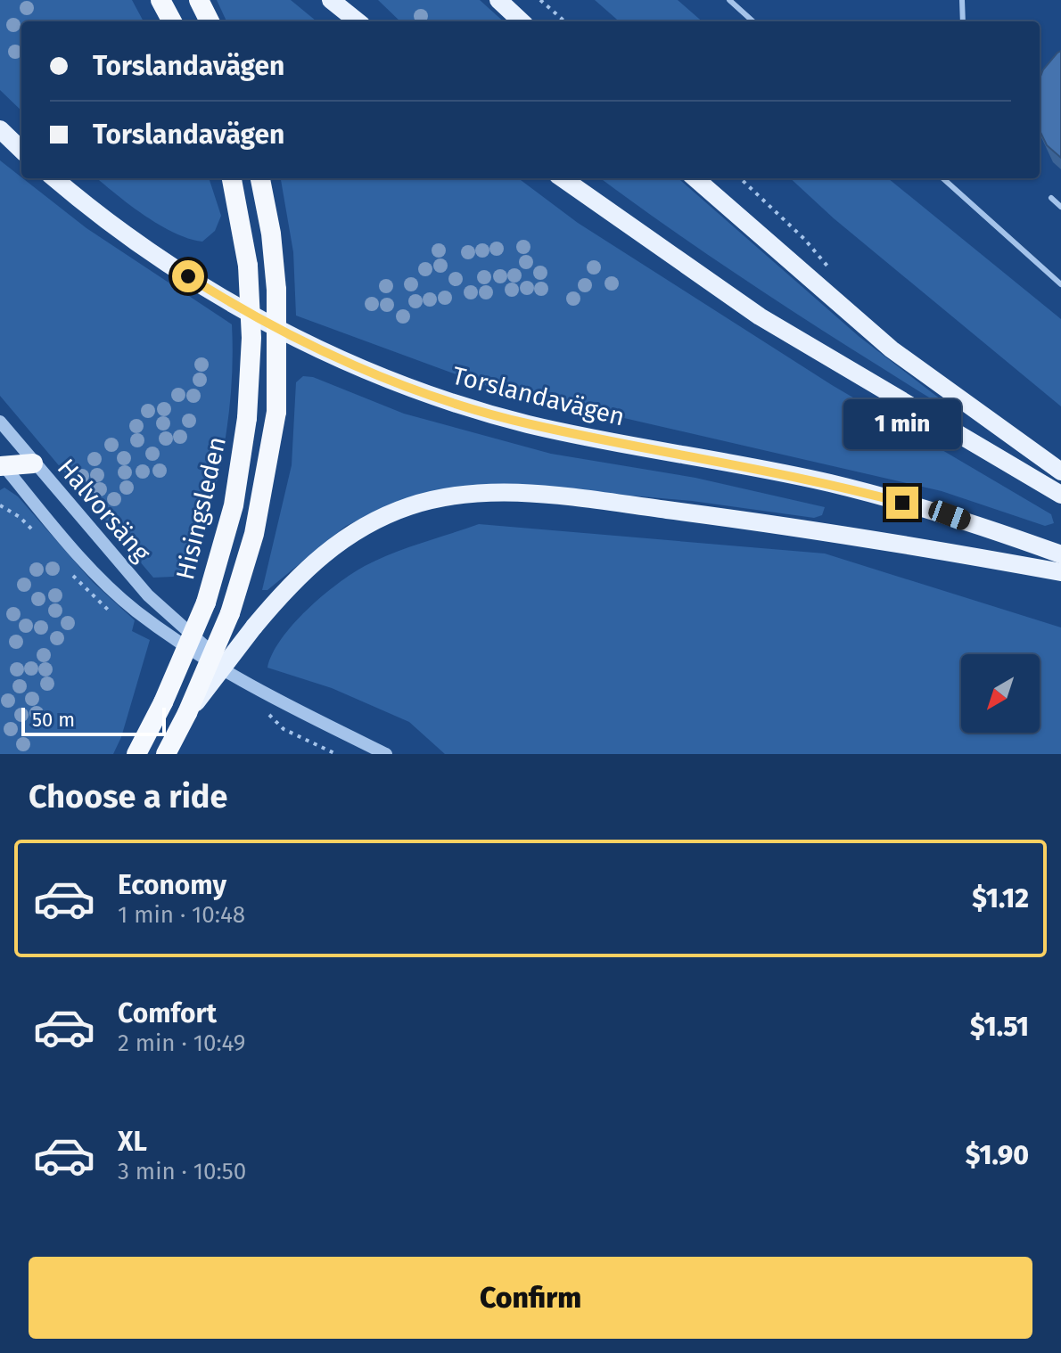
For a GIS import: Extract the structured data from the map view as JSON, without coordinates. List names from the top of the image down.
{
  "streets": {
    "highway": ["Hisingsleden"],
    "main road": ["Torslandavägen"],
    "street": ["Halvorsäng"]
  },
  "scale_bar": "50 m",
  "north": "bottom left",
  "page": {
    "banner": ["Torslandavägen", "Torslandavägen"],
    "bubble": "1 min",
    "scale": "50 m",
    "heading": "Choose a ride",
    "list": [
      {
        "name": "Economy",
        "note": "1 min · 10:48",
        "value": "$1.12"
      },
      {
        "name": "Comfort",
        "note": "2 min · 10:49",
        "value": "$1.51"
      },
      {
        "name": "XL",
        "note": "3 min · 10:50",
        "value": "$1.90"
      }
    ],
    "buttons": "Confirm"
  }
}
